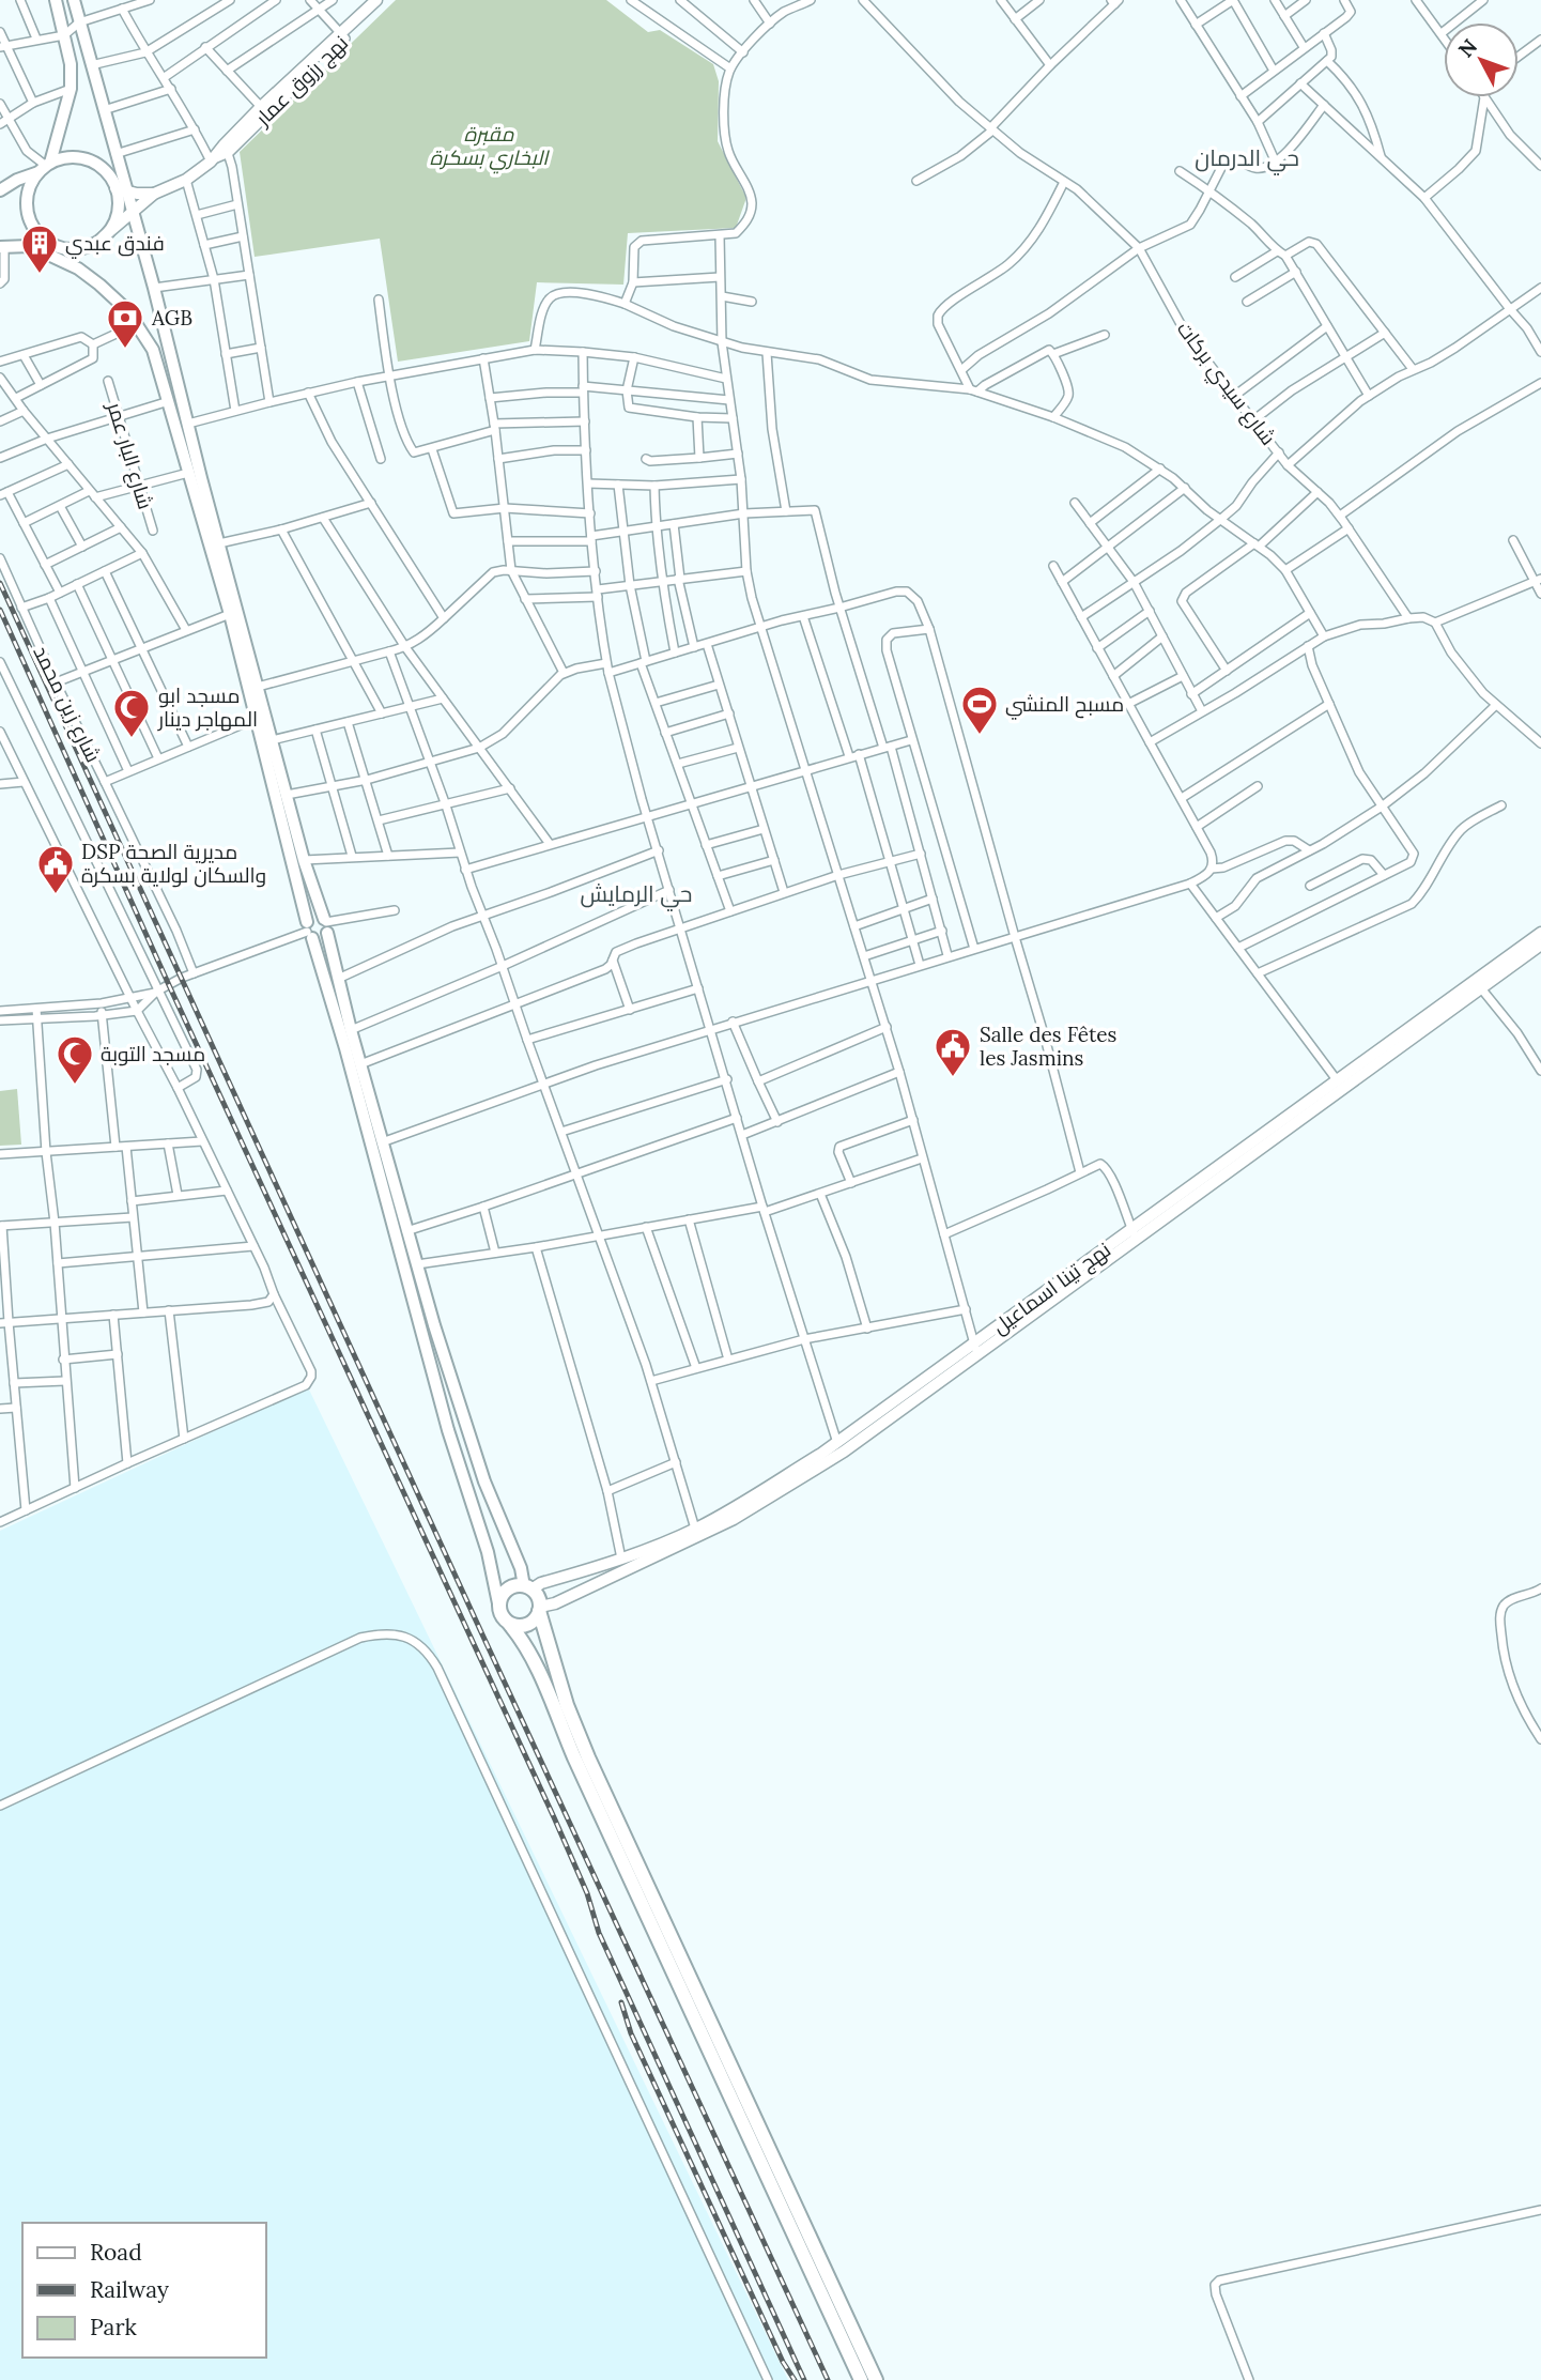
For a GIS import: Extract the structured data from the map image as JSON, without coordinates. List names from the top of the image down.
{
  "streets": {
    "main road": ["نهج رزوق عمار", "نهج تينا اسماعيل"],
    "street": ["شارع سيدي بركات", "شارع البار عمر", "شارع زين محمد"]
  },
  "districts": ["حي الدرمان", "حي الرمايش"],
  "parks": ["مقبرة البخاري بسكرة"],
  "places": {
    "building": ["فندق عبدي"],
    "bank": ["AGB"],
    "sports": ["مسبح المنشي"],
    "mosque": ["مسجد ابو المهاجر دينار", "مسجد التوبة"],
    "public building": ["DSP مديرية الصحة والسكان لولاية بسكرة", "Salle des Fêtes les Jasmins"]
  },
  "legend": ["Road", "Railway", "Park"],
  "north": "top left"
}
